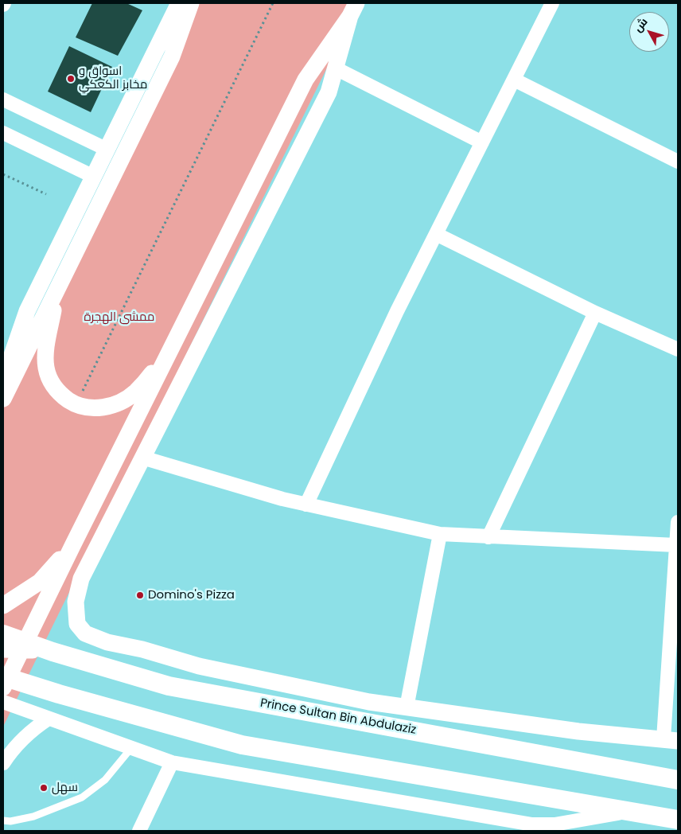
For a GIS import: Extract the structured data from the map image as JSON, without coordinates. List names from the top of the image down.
{
  "streets": {
    "main road": ["Prince Sultan Bin Abdulaziz"]
  },
  "parks": ["ممشى الهجرة"],
  "places": ["اسواق و مخابز الكعكي", "Domino's Pizza", "سهل"],
  "north": "top left"
}
